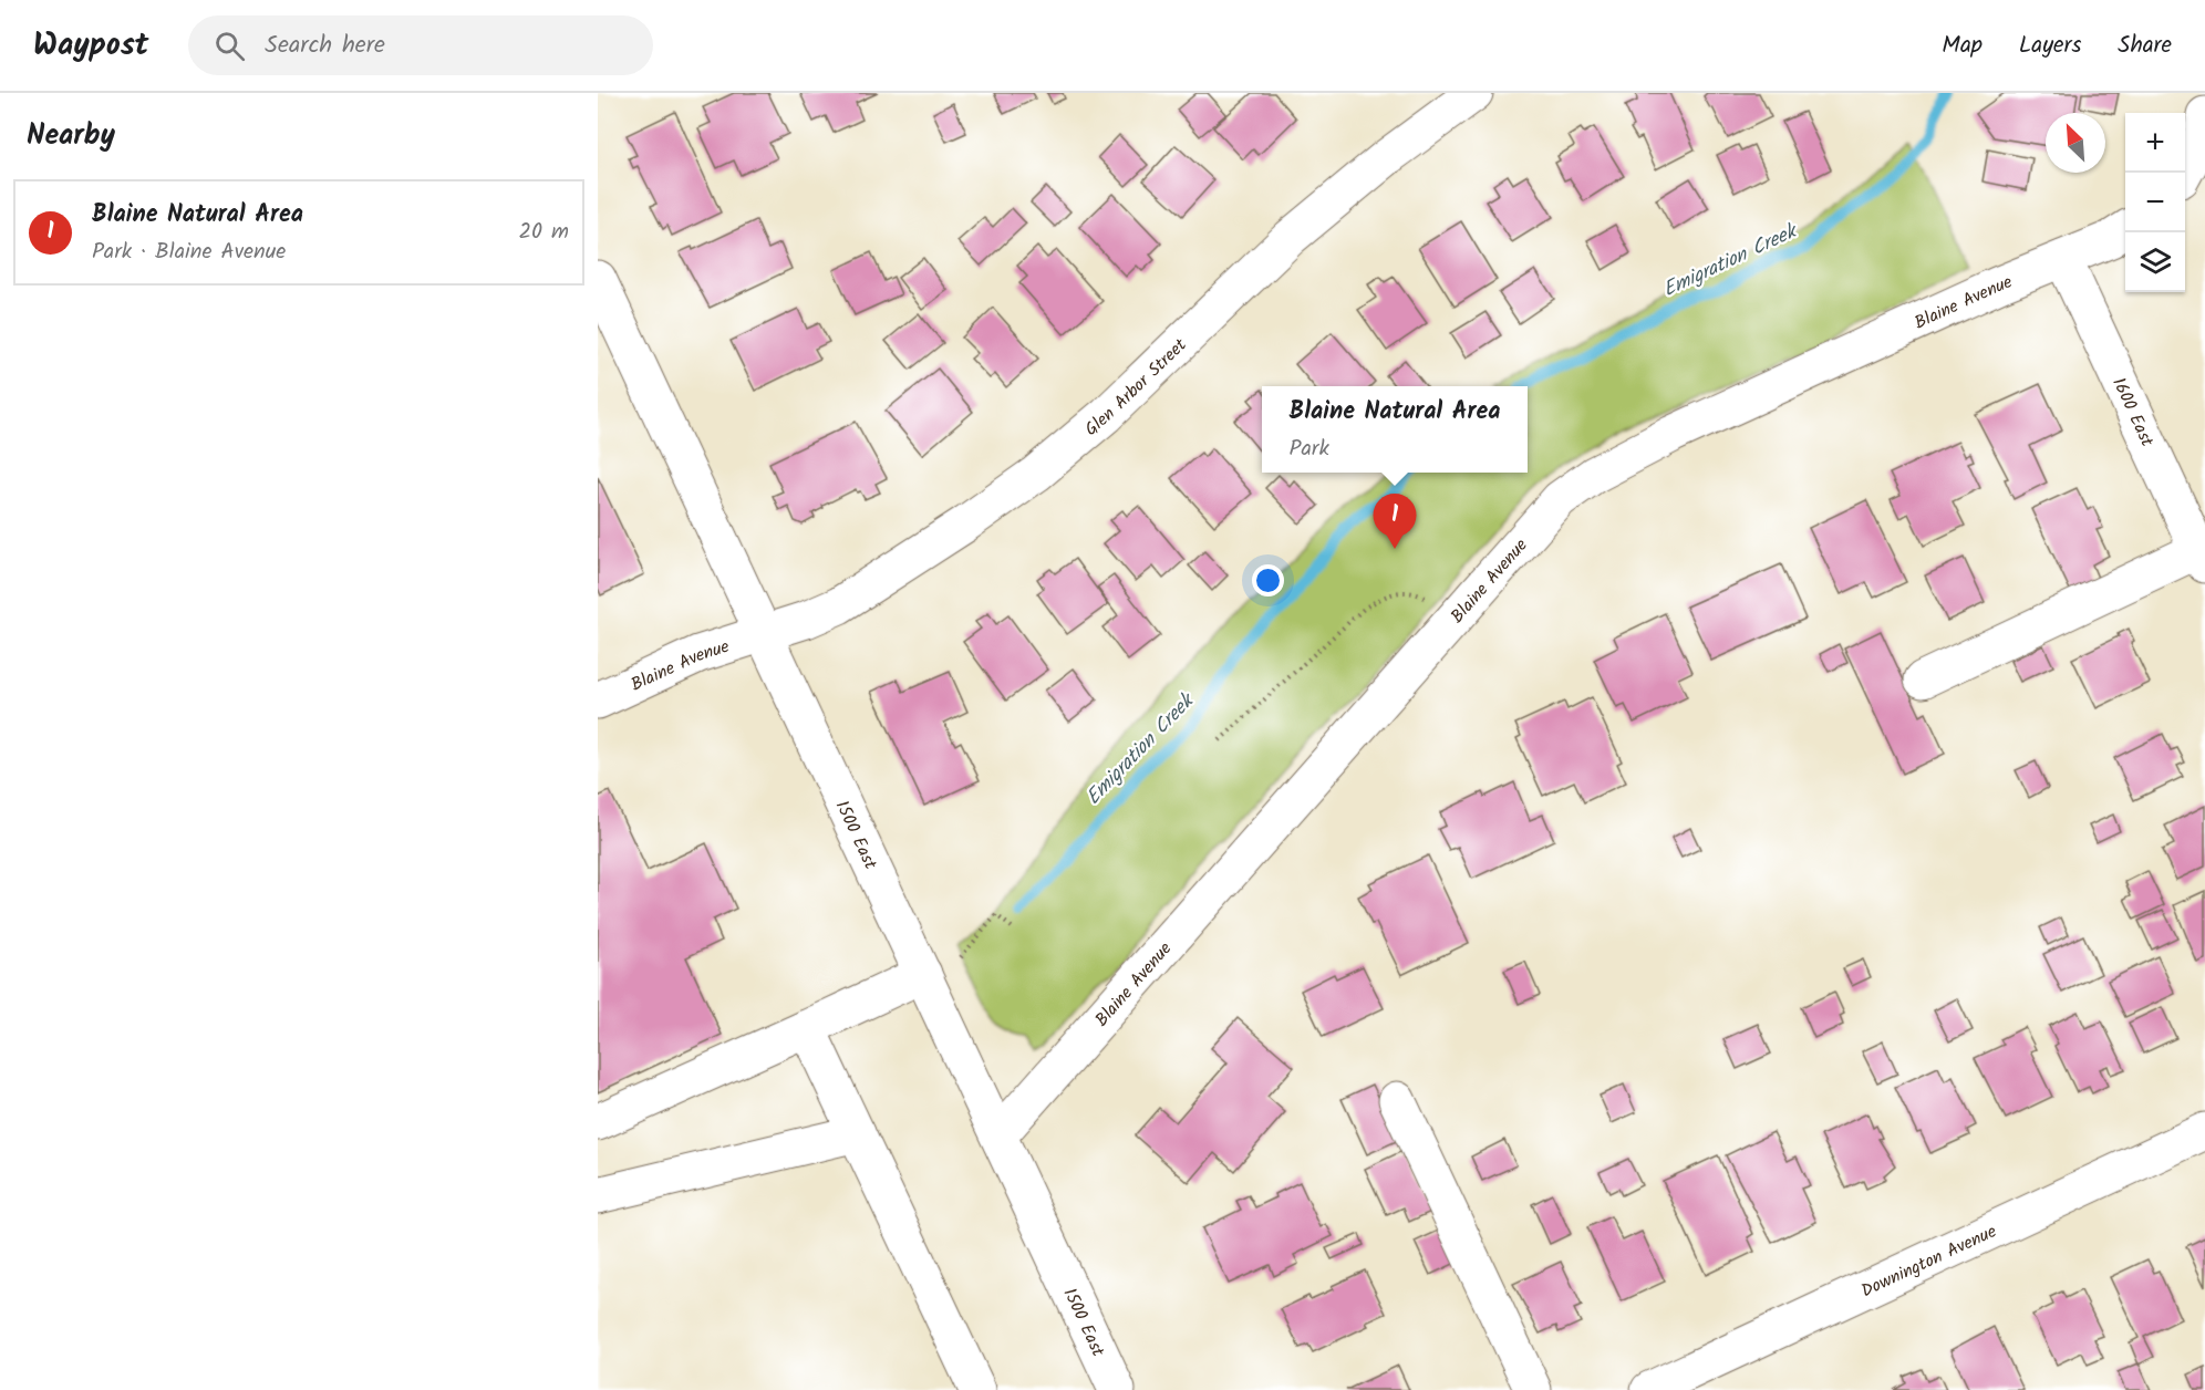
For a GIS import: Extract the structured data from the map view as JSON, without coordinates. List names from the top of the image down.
{
  "streets": {
    "street": [
      "Blaine Avenue",
      "Glen Arbor Street",
      "1600 East",
      "1500 East",
      "Downington Avenue"
    ]
  },
  "crossings": [
    ["Blaine Avenue", "Glen Arbor Street"],
    ["Blaine Avenue", "1600 East"],
    ["Blaine Avenue", "1500 East"],
    ["Glen Arbor Street", "1500 East"]
  ],
  "water": ["Emigration Creek"],
  "north": "top left",
  "page": {
    "header": "Waypost",
    "search": "Search here",
    "nav": ["Map", "Layers", "Share"],
    "heading": "Nearby",
    "map_buttons": ["+", "−"],
    "list": [
      {
        "mark": "1",
        "name": "Blaine Natural Area",
        "note": "Park · Blaine Avenue",
        "value": "20 m"
      }
    ],
    "popup": ["Blaine Natural Area", "Park"],
    "pins": "1"
  }
}
